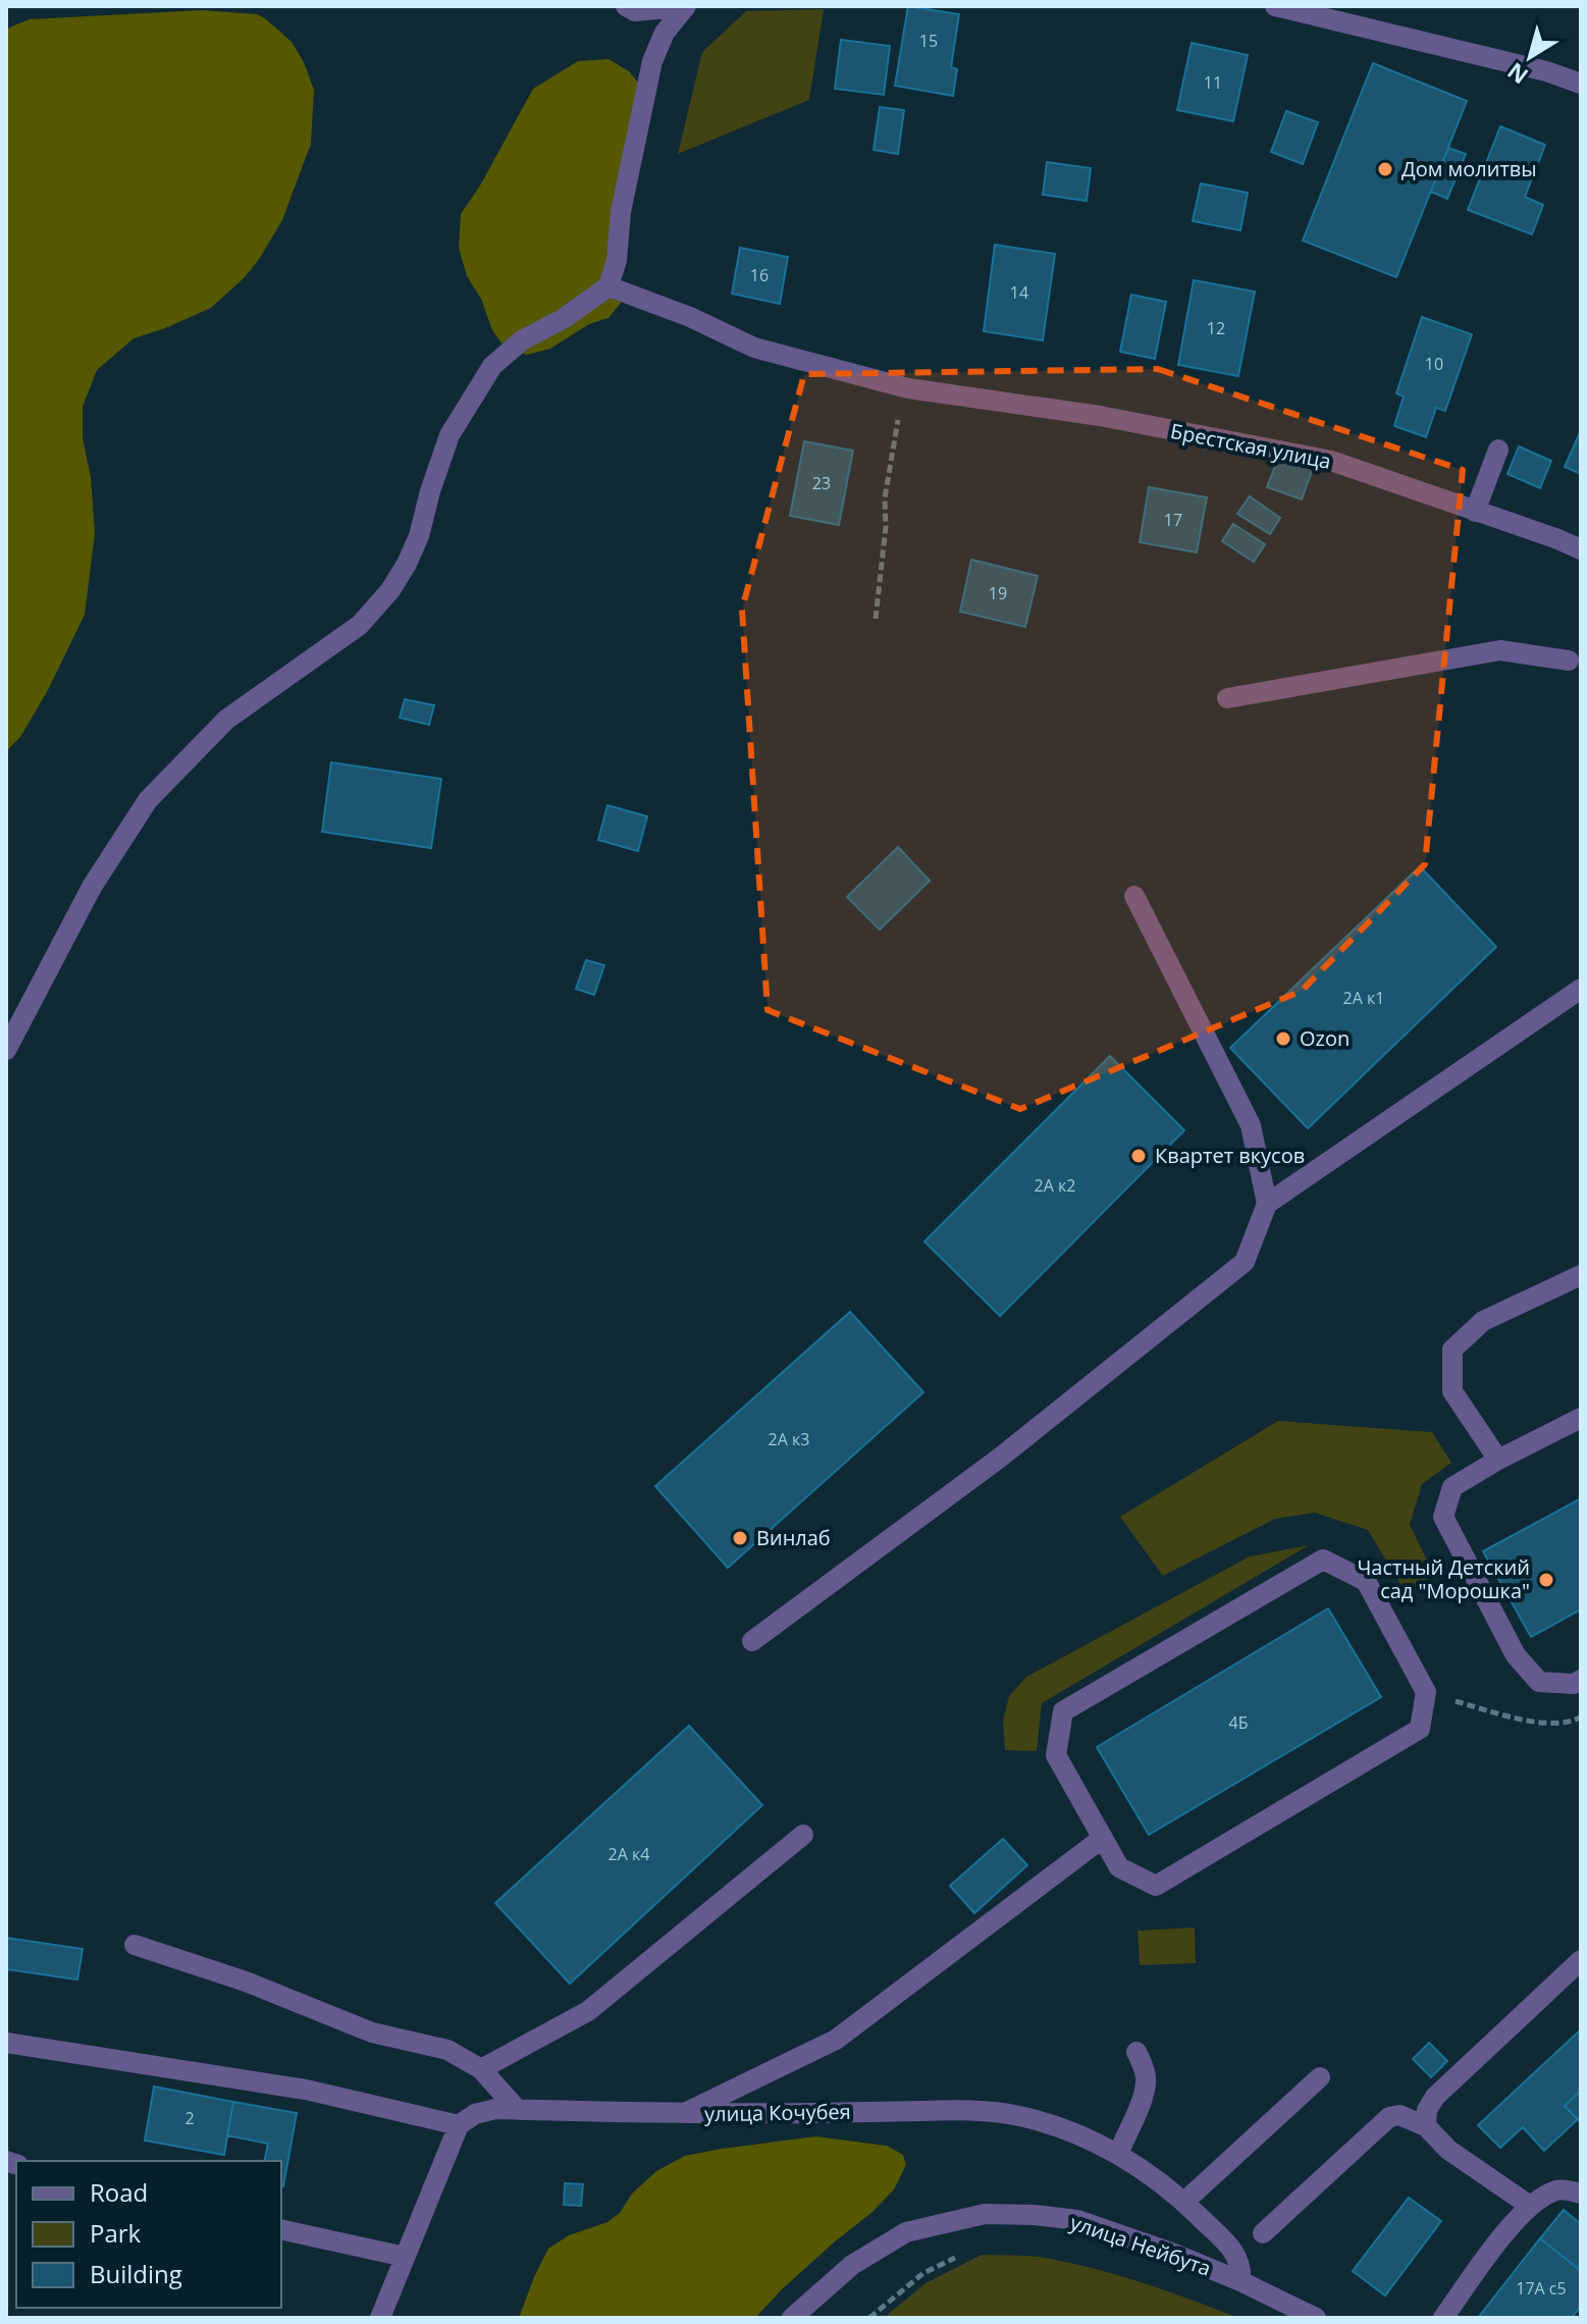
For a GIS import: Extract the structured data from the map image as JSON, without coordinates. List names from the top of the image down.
{
  "streets": {
    "street": ["Брестская улица", "улица Кочубея", "улица Нейбута"]
  },
  "crossings": [
    ["улица Кочубея", "улица Нейбута"]
  ],
  "places": [
    "Дом молитвы",
    "Ozon",
    "Квартет вкусов",
    "Винлаб",
    "Частный Детский сад \"Морошка\""
  ],
  "house_numbers": [
    "15",
    "11",
    "16",
    "14",
    "12",
    "10",
    "23",
    "17",
    "19",
    "2А к1",
    "2А к2",
    "2А к3",
    "4Б",
    "2А к4",
    "2",
    "17А с5"
  ],
  "legend": ["Road", "Park", "Building"],
  "north": "bottom left"
}
